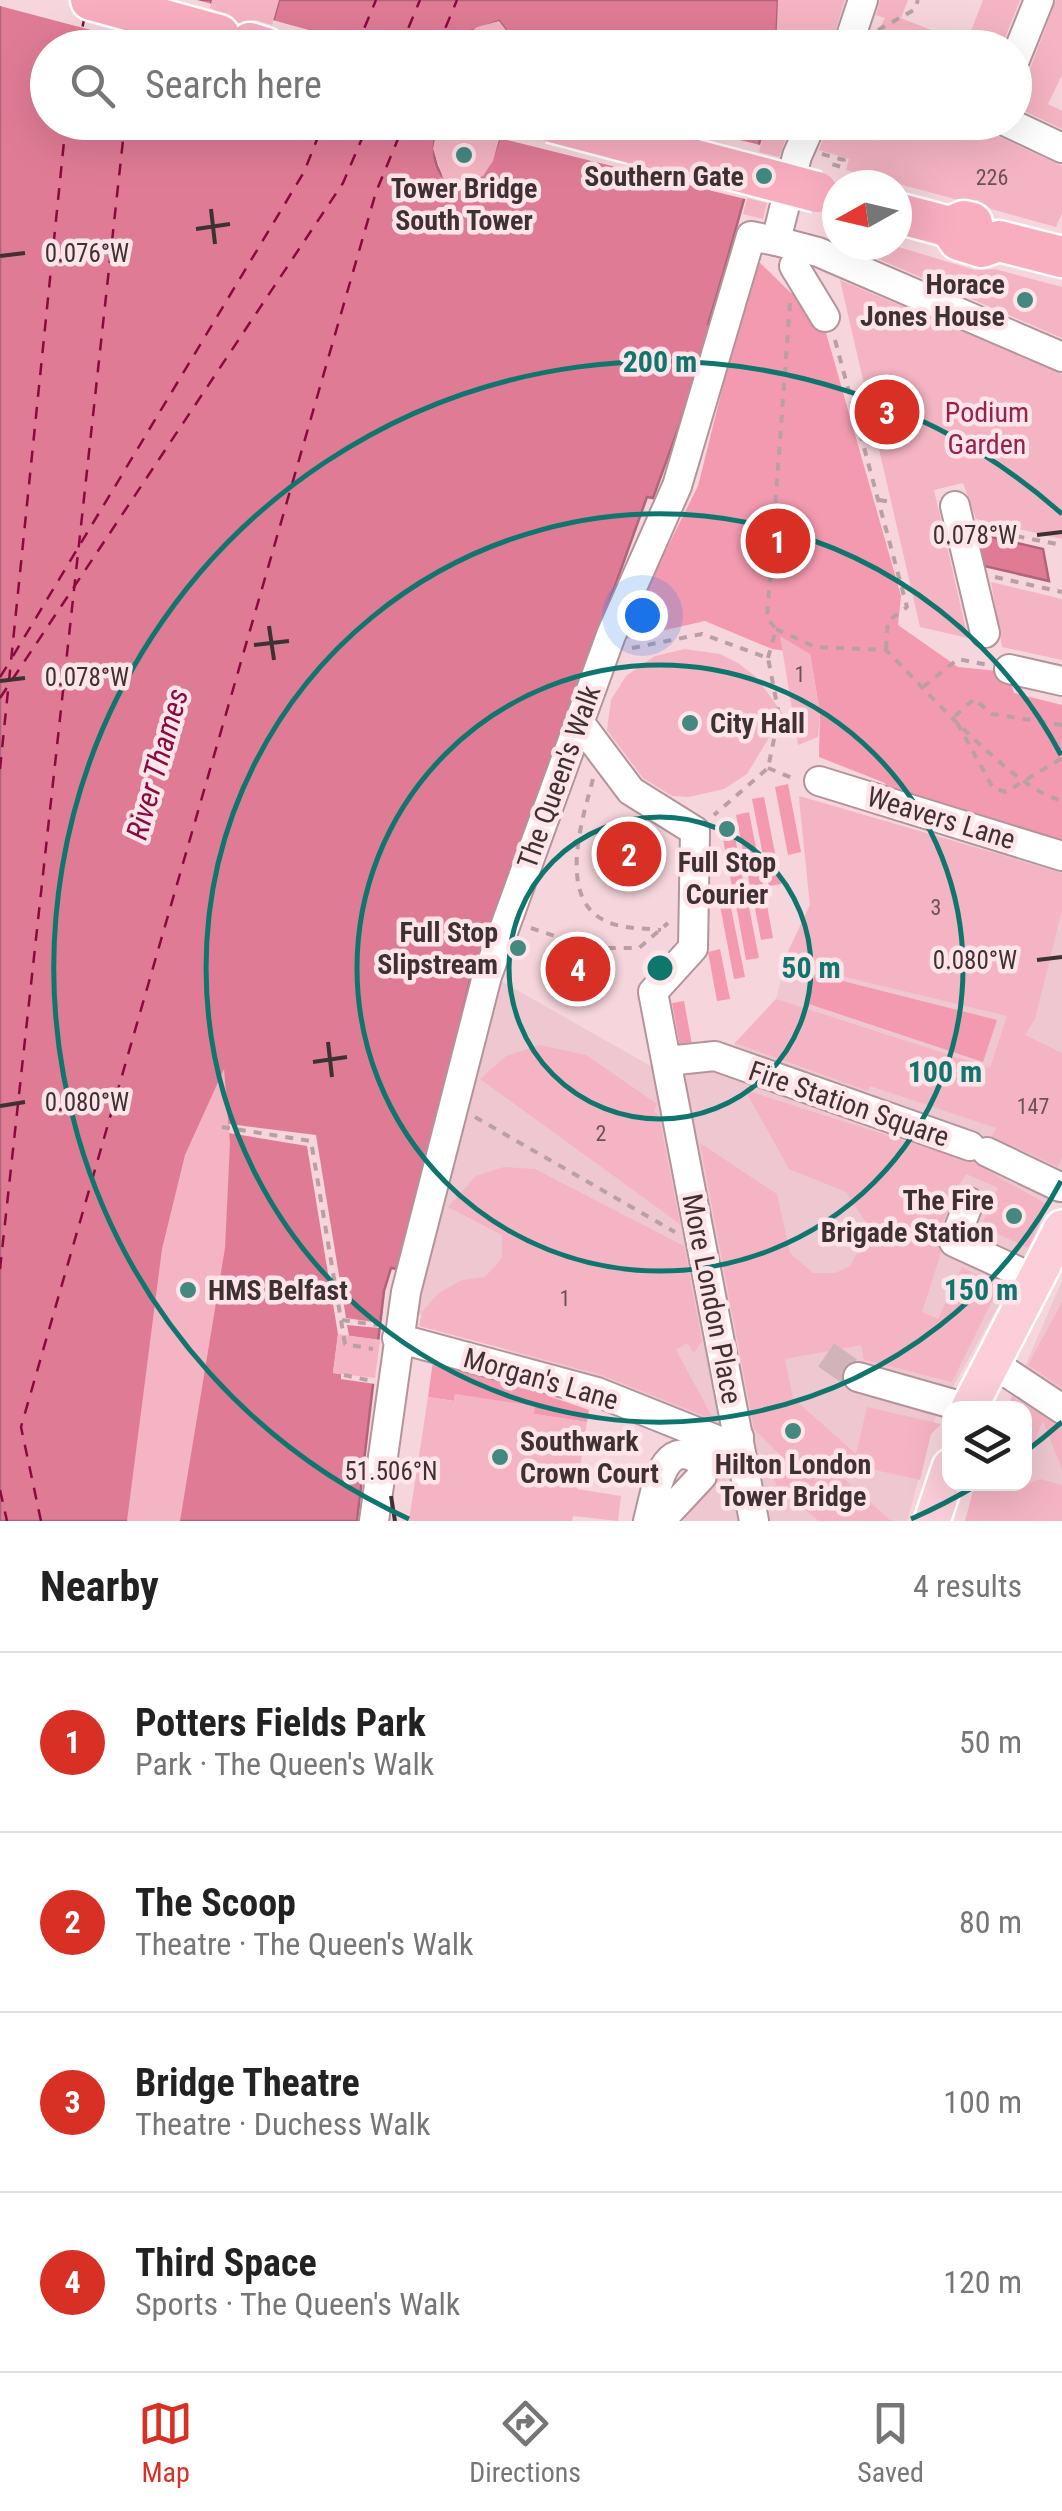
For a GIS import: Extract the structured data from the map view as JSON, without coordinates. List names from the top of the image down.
{
  "streets": {
    "street": [
      "The Queen's Walk",
      "Weavers Lane",
      "Fire Station Square",
      "More London Place",
      "Morgan's Lane"
    ]
  },
  "crossings": [
    ["The Queen's Walk", "Morgan's Lane"],
    ["Fire Station Square", "More London Place"],
    ["More London Place", "Morgan's Lane"]
  ],
  "water": ["River Thames"],
  "parks": ["Podium Garden"],
  "places": [
    "Tower Bridge South Tower",
    "Southern Gate",
    "Horace Jones House",
    "City Hall",
    "Full Stop Courier",
    "Full Stop Slipstream",
    "The Fire Brigade Station",
    "HMS Belfast",
    "Hilton London Tower Bridge",
    "Southwark Crown Court"
  ],
  "house_numbers": [
    "226",
    "1",
    "3",
    "147",
    "2",
    "1"
  ],
  "north": "left",
  "page": {
    "search": "Search here",
    "pins": [
      "3",
      "1",
      "2",
      "4"
    ],
    "heading": ["Nearby", "4 results"],
    "list": [
      {
        "mark": "1",
        "name": "Potters Fields Park",
        "note": "Park · The Queen's Walk",
        "value": "50 m"
      },
      {
        "mark": "2",
        "name": "The Scoop",
        "note": "Theatre · The Queen's Walk",
        "value": "80 m"
      },
      {
        "mark": "3",
        "name": "Bridge Theatre",
        "note": "Theatre · Duchess Walk",
        "value": "100 m"
      },
      {
        "mark": "4",
        "name": "Third Space",
        "note": "Sports · The Queen's Walk",
        "value": "120 m"
      }
    ],
    "nav": ["Map", "Directions", "Saved"]
  },
  "coordinates": [
    "0.076°W",
    "0.078°W",
    "0.080°W",
    "51.506°N"
  ],
  "rings": [
    "200 m",
    "50 m",
    "100 m",
    "150 m"
  ]
}
